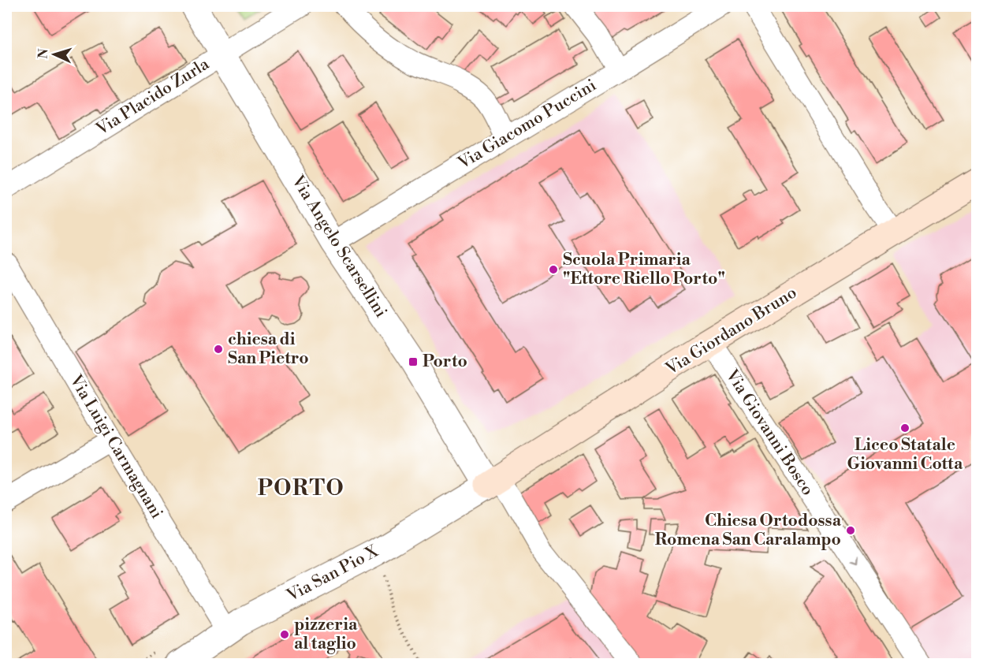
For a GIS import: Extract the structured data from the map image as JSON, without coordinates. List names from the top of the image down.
{
  "streets": {
    "main road": ["Via Giordano Bruno"],
    "street": [
      "Via Placido Zurla",
      "Via Giacomo Puccini",
      "Via Angelo Scarsellini",
      "Via Giovanni Bosco",
      "Via Luigi Carmagnani",
      "Via San Pio X"
    ]
  },
  "crossings": [
    ["Via Placido Zurla", "Via Angelo Scarsellini"],
    ["Via Giacomo Puccini", "Via Angelo Scarsellini"],
    ["Via Angelo Scarsellini", "Via Giordano Bruno"],
    ["Via Angelo Scarsellini", "Via San Pio X"],
    ["Via Giordano Bruno", "Via Giovanni Bosco"],
    ["Via Giordano Bruno", "Via San Pio X"],
    ["Via Luigi Carmagnani", "Via San Pio X"]
  ],
  "one_way": ["Via Giovanni Bosco"],
  "districts": ["PORTO"],
  "places": {
    "other": [
      "Scuola Primaria \"Ettore Riello Porto\"",
      "chiesa di San Pietro",
      "Liceo Statale Giovanni Cotta",
      "Chiesa Ortodossa Romena San Caralampo",
      "pizzeria al taglio"
    ],
    "transit": ["Porto"]
  },
  "north": "left"
}
